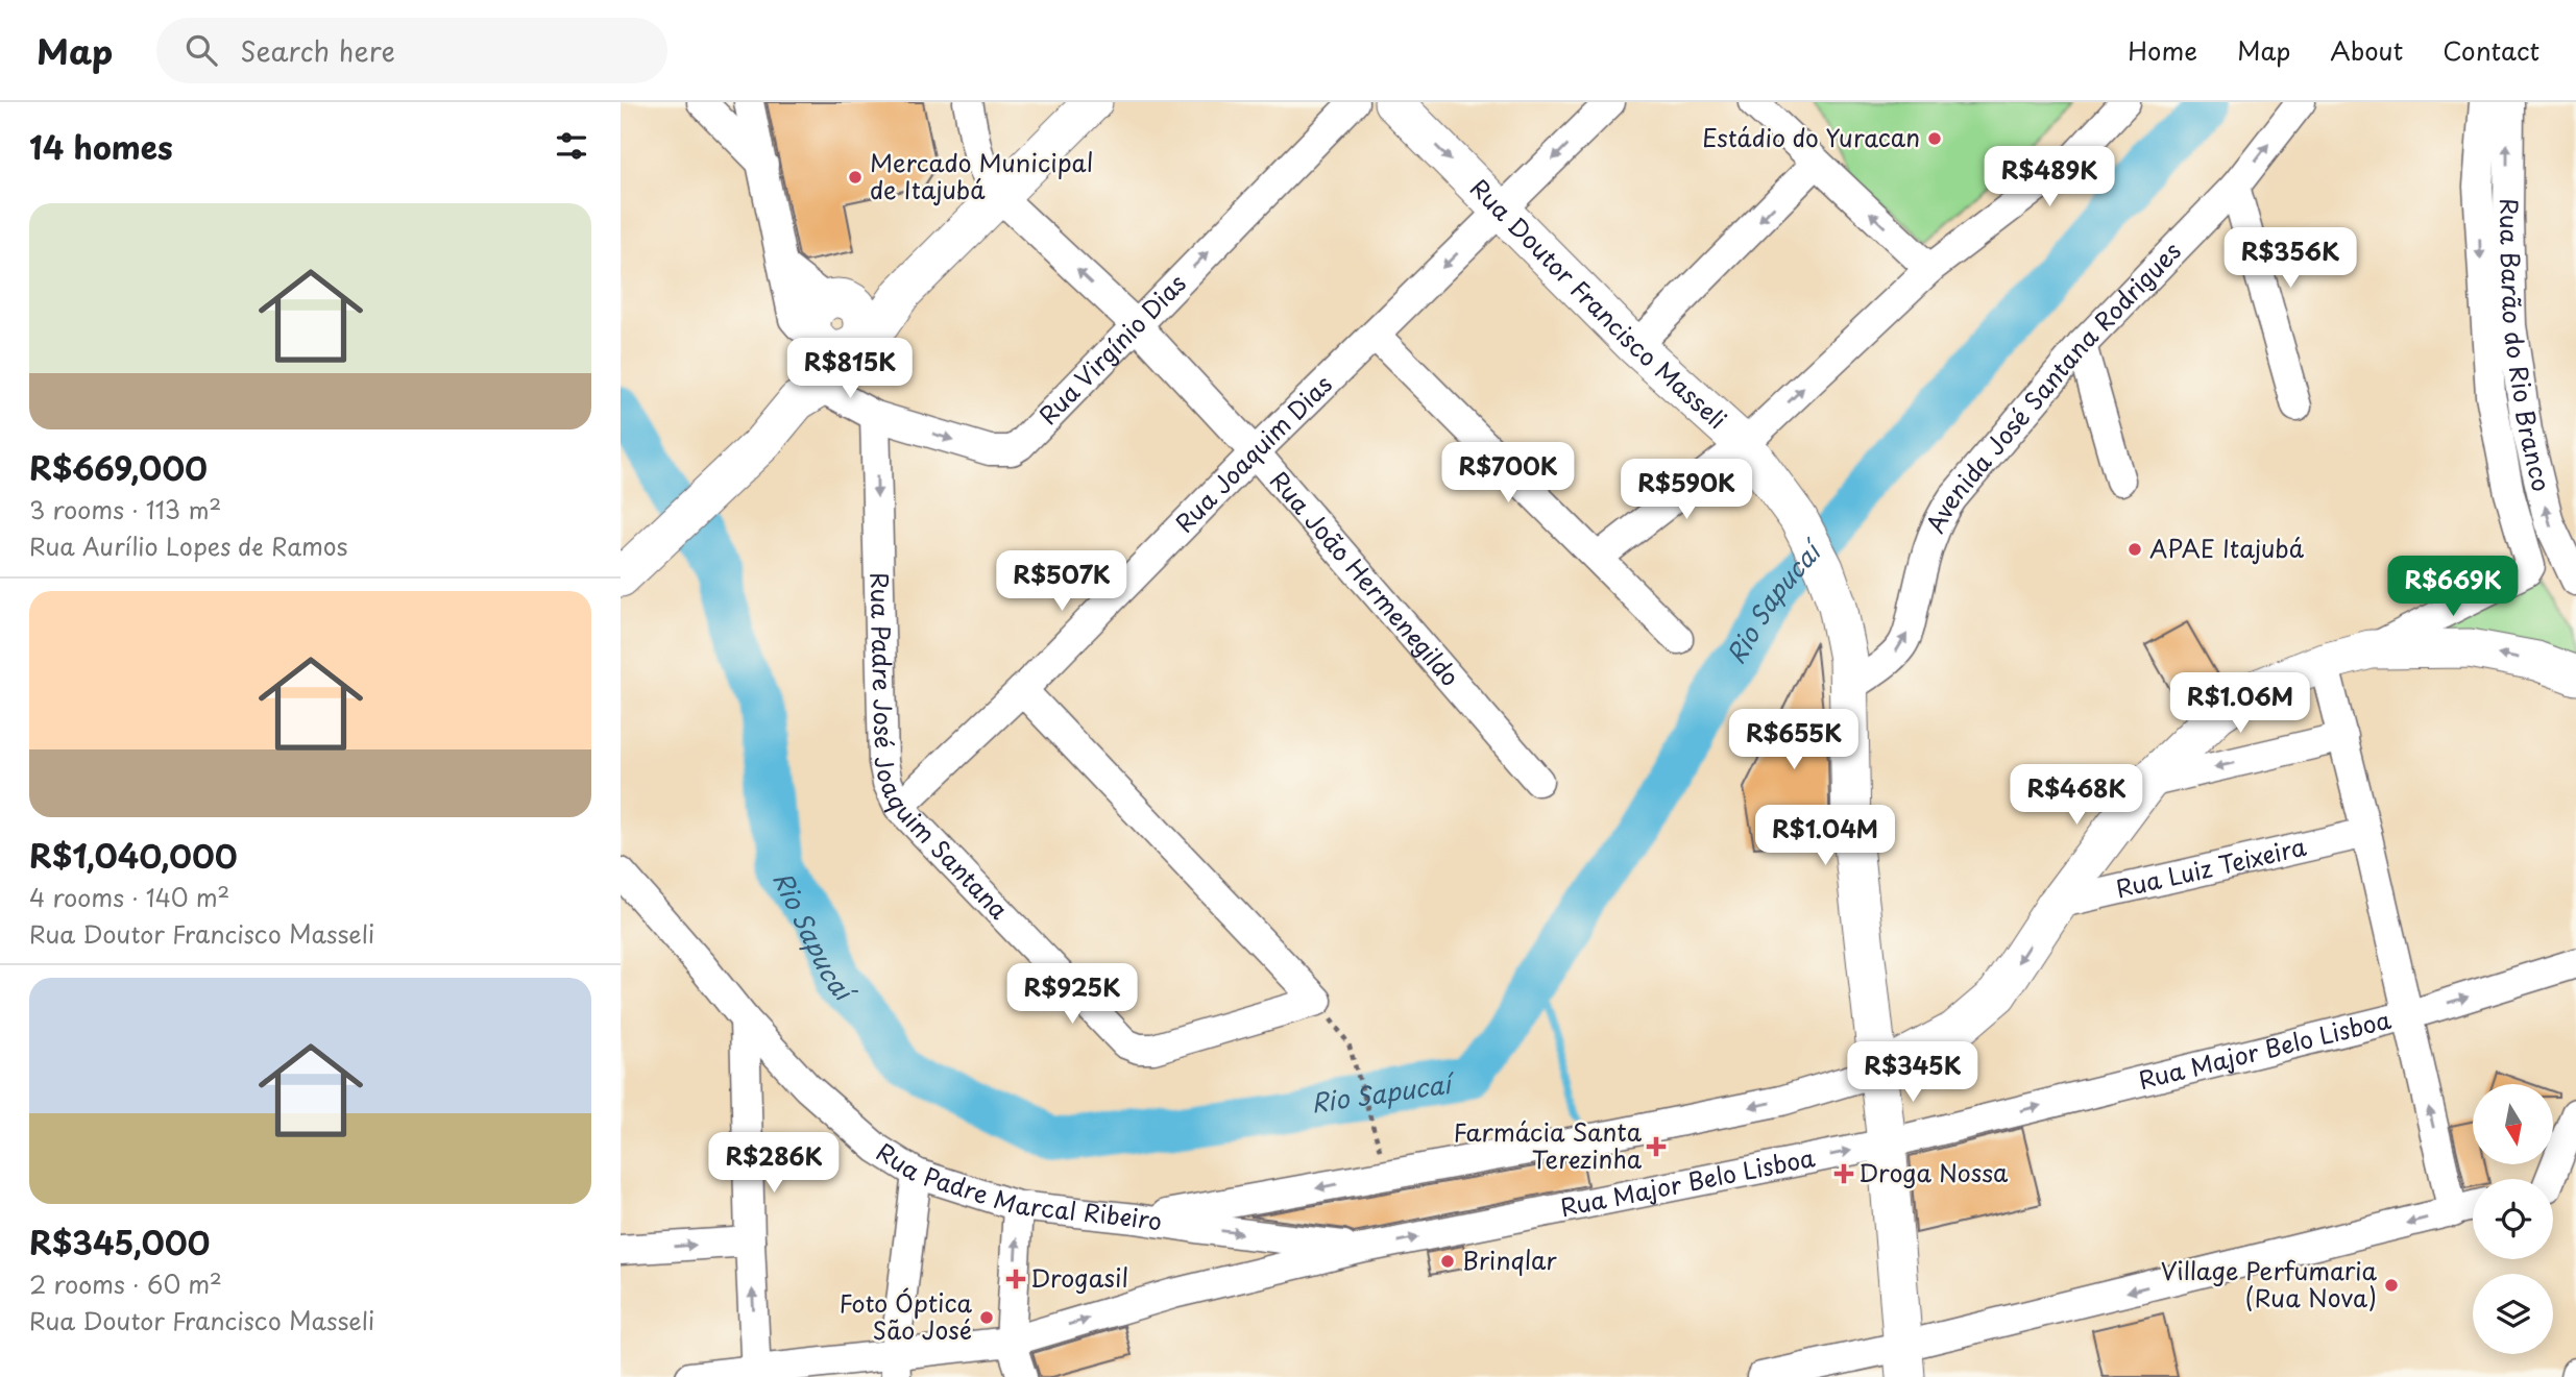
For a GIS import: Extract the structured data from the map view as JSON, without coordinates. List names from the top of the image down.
{
  "streets": {
    "main road": ["Rua Doutor Francisco Masseli"],
    "street": [
      "Rua Barão do Rio Branco",
      "Rua Virgínio Dias",
      "Avenida José Santana Rodrigues",
      "Rua Joaquim Dias",
      "Rua João Hermenegildo",
      "Rua Padre José Joaquim Santana",
      "Rua Luiz Teixeira",
      "Rua Major Belo Lisboa",
      "Rua Padre Marcal Ribeiro"
    ]
  },
  "crossings": [
    ["Rua Doutor Francisco Masseli", "Avenida José Santana Rodrigues"],
    ["Rua Doutor Francisco Masseli", "Rua Joaquim Dias"],
    ["Rua Doutor Francisco Masseli", "Rua Major Belo Lisboa"],
    ["Rua Virgínio Dias", "Rua João Hermenegildo"],
    ["Rua Virgínio Dias", "Rua Padre José Joaquim Santana"],
    ["Rua Joaquim Dias", "Rua João Hermenegildo"],
    ["Rua Joaquim Dias", "Rua Padre José Joaquim Santana"],
    ["Rua Major Belo Lisboa", "Rua Padre Marcal Ribeiro"]
  ],
  "one_way": ["Rua Virgínio Dias"],
  "water": ["Rio Sapucaí"],
  "places": {
    "other": [
      "Estádio do Yuracan",
      "Mercado Municipal de Itajubá",
      "APAE Itajubá",
      "Brinqlar",
      "Village Perfumaria (Rua Nova)",
      "Foto Óptica São José"
    ],
    "health": ["Farmácia Santa Terezinha", "Droga Nossa", "Drogasil"]
  },
  "north": "bottom",
  "page": {
    "header": "Map",
    "search": "Search here",
    "nav": [
      "Home",
      "Map",
      "About",
      "Contact"
    ],
    "heading": "14 homes",
    "price": [
      "R$489K",
      "R$356K",
      "R$815K",
      "R$700K",
      "R$590K",
      "R$507K",
      "R$669K",
      "R$1.06M",
      "R$655K",
      "R$468K",
      "R$1.04M",
      "R$925K",
      "R$345K",
      "R$286K"
    ],
    "list": [
      {
        "name": "R$669,000",
        "note": "3 rooms · 113 m² · Rua Aurílio Lopes de Ramos"
      },
      {
        "name": "R$1,040,000",
        "note": "4 rooms · 140 m² · Rua Doutor Francisco Masseli"
      },
      {
        "name": "R$345,000",
        "note": "2 rooms · 60 m² · Rua Doutor Francisco Masseli"
      }
    ]
  }
}
